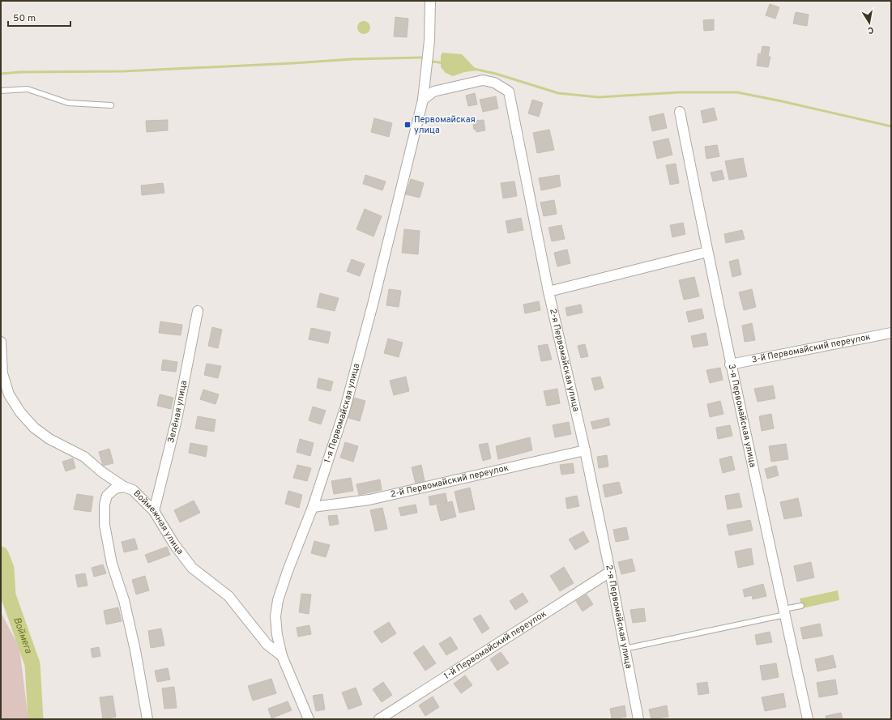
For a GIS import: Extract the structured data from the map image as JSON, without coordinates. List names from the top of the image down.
{
  "streets": {
    "street": [
      "3-й Первомайский переулок",
      "2-я Первомайская улица",
      "Зелёная улица",
      "1-я Первомайская улица",
      "3-я Первомайская улица",
      "2-й Первомайский переулок",
      "Воймежная улица",
      "1-й Первомайский переулок"
    ]
  },
  "crossings": [
    ["3-й Первомайский переулок", "3-я Первомайская улица"],
    ["2-я Первомайская улица", "1-я Первомайская улица"],
    ["2-я Первомайская улица", "2-й Первомайский переулок"],
    ["2-я Первомайская улица", "1-й Первомайский переулок"],
    ["Зелёная улица", "Воймежная улица"],
    ["1-я Первомайская улица", "2-й Первомайский переулок"],
    ["1-я Первомайская улица", "Воймежная улица"]
  ],
  "water": ["Воймега"],
  "places": {
    "transit": ["Первомайская улица"]
  },
  "scale_bar": "50 m",
  "north": "bottom"
}
